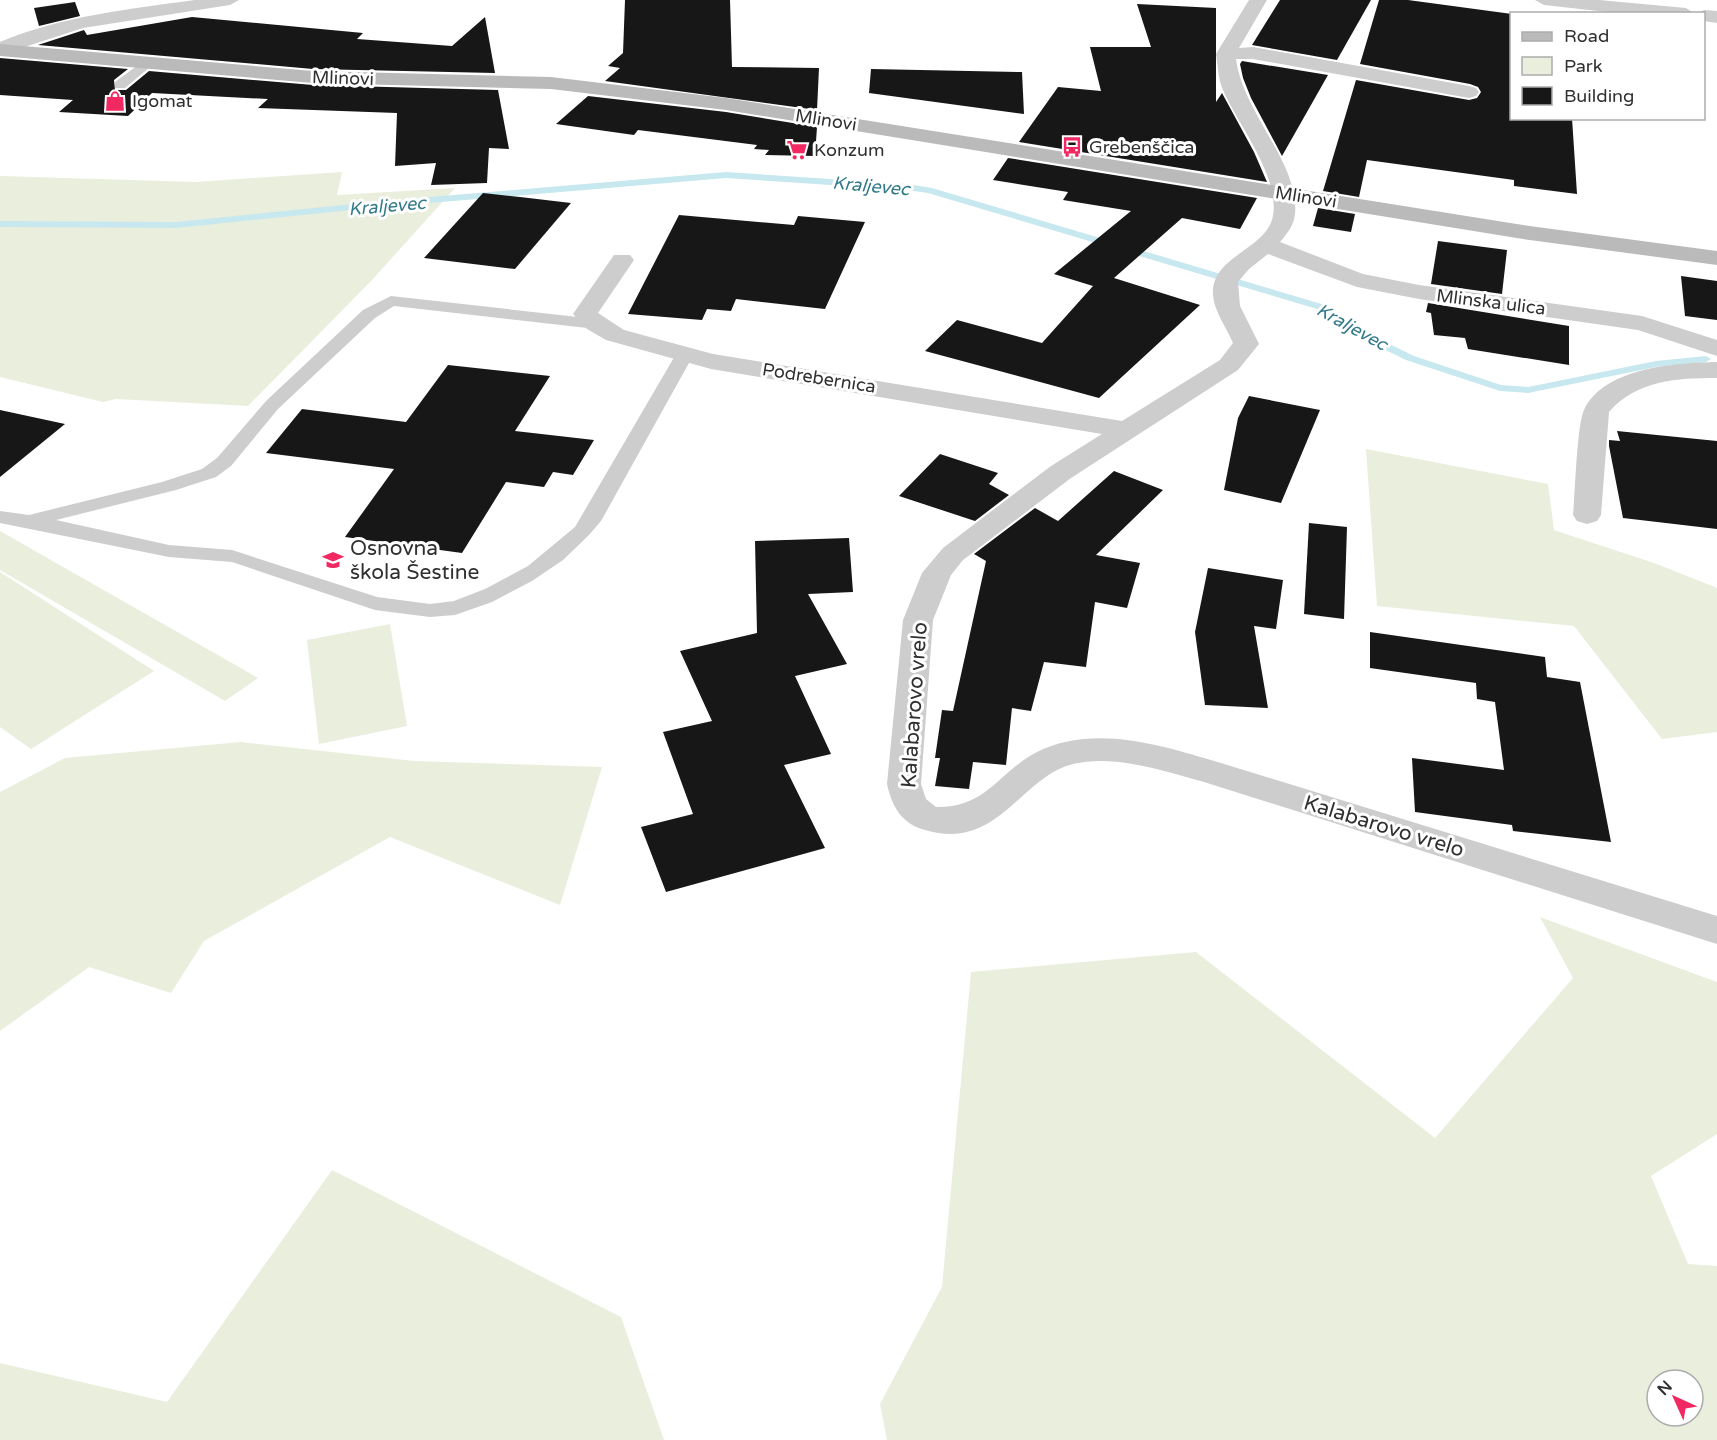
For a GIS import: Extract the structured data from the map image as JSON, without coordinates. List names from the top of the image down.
{
  "streets": {
    "main road": ["Mlinovi"],
    "street": ["Mlinska ulica", "Podrebernica", "Kalabarovo vrelo"]
  },
  "crossings": [
    ["Mlinska ulica", "Kalabarovo vrelo"],
    ["Podrebernica", "Kalabarovo vrelo"]
  ],
  "water": ["Kraljevec"],
  "places": {
    "shop": ["Igomat"],
    "bus stop": ["Grebenščica"],
    "supermarket": ["Konzum"],
    "school or university": ["Osnovna škola Šestine"]
  },
  "legend": ["Road", "Park", "Building"],
  "north": "top left"
}
